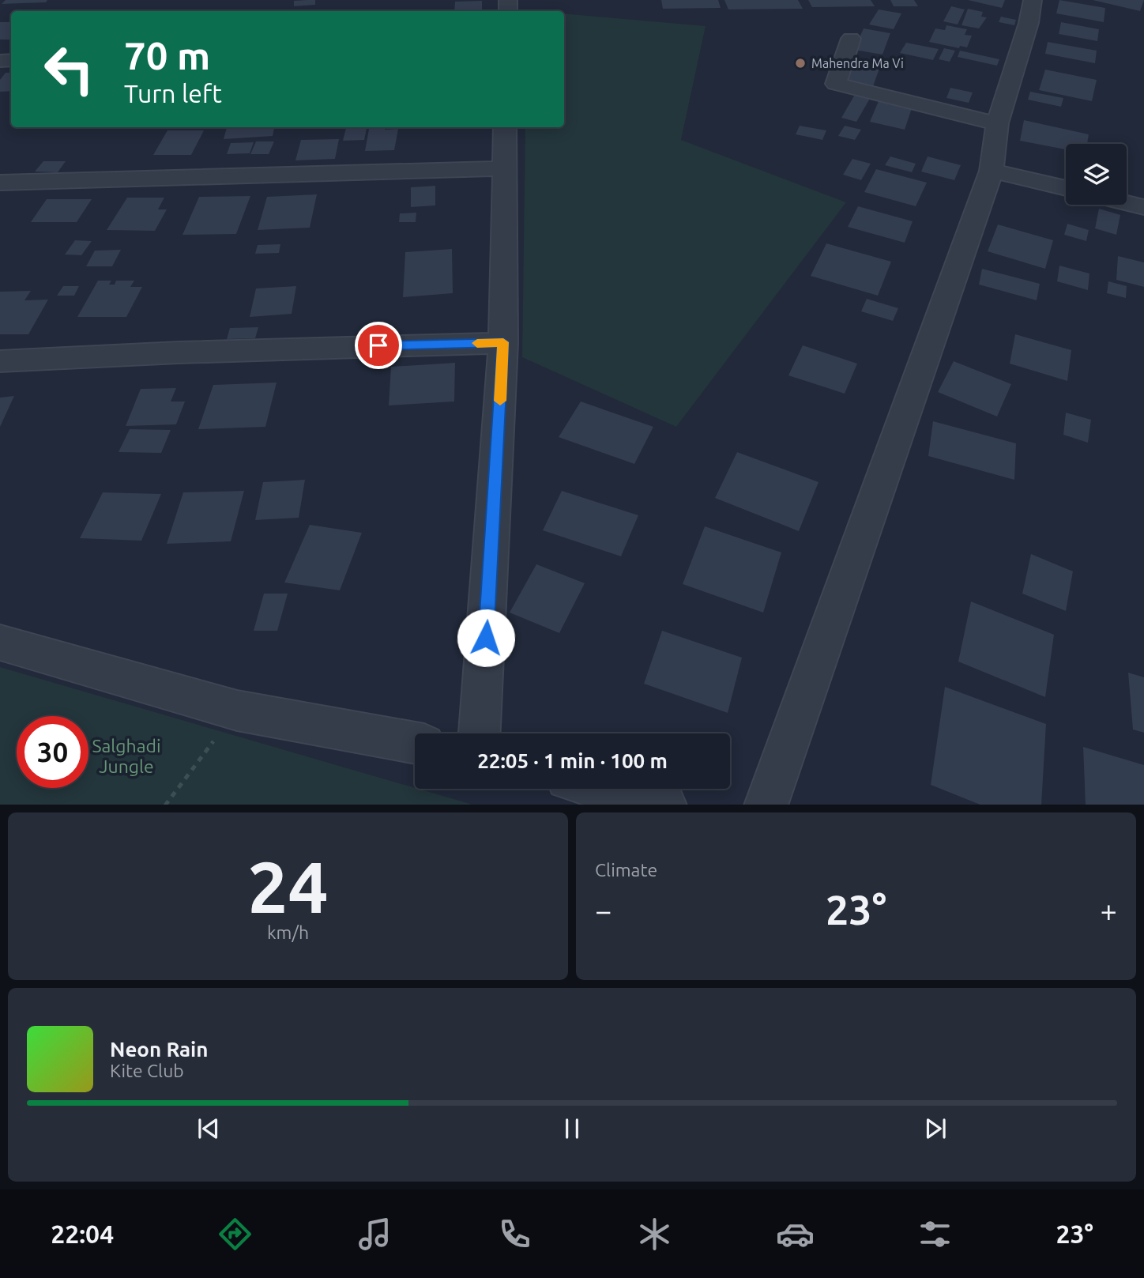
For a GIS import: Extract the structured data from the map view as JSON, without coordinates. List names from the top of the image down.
{
  "parks": ["Salghadi Jungle"],
  "places": ["Mahendra Ma Vi"],
  "page": {
    "turn": ["70 m", "Turn left"],
    "limit": "30",
    "trip": "22:05 · 1 min · 100 m",
    "tile": [
      ["24", "km/h"],
      "Climate"
    ],
    "heat": ["−", "23°", "+"],
    "song": ["Neon Rain", "Kite Club"],
    "tabs": ["22:04", "23°"]
  }
}
